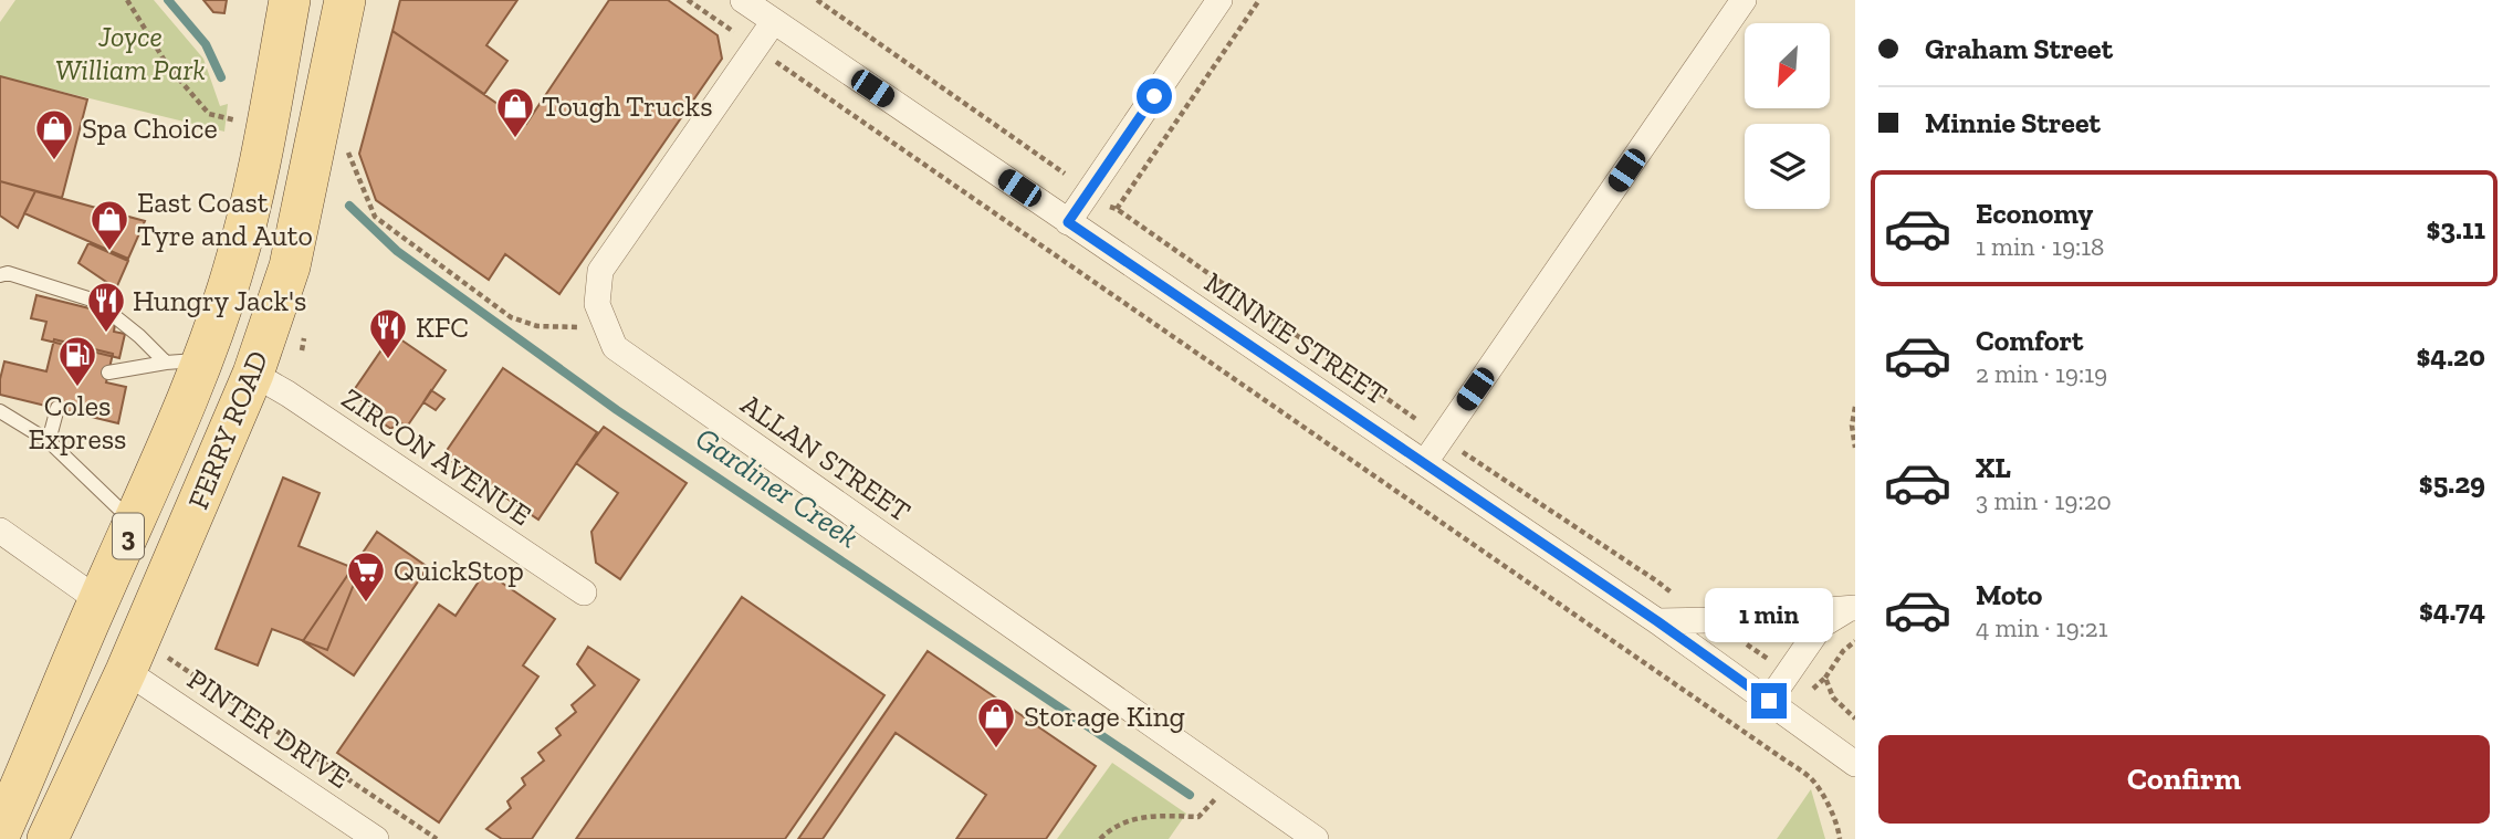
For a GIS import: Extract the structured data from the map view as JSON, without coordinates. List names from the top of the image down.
{
  "streets": {
    "main road": ["FERRY ROAD", "3"],
    "street": [
      "MINNIE STREET",
      "ZIRCON AVENUE",
      "ALLAN STREET",
      "PINTER DRIVE"
    ]
  },
  "crossings": [
    ["MINNIE STREET", "ALLAN STREET"],
    ["FERRY ROAD", "ZIRCON AVENUE"],
    ["FERRY ROAD", "PINTER DRIVE"]
  ],
  "water": ["Gardiner Creek"],
  "parks": ["Joyce William Park"],
  "places": {
    "shop": [
      "Tough Trucks",
      "Spa Choice",
      "East Coast Tyre and Auto",
      "Storage King"
    ],
    "restaurant": ["Hungry Jack's", "KFC"],
    "fuel station": ["Coles Express"],
    "supermarket": ["QuickStop"]
  },
  "north": "bottom left",
  "page": {
    "banner": ["Graham Street", "Minnie Street"],
    "list": [
      {
        "name": "Economy",
        "note": "1 min · 19:18",
        "value": "$3.11"
      },
      {
        "name": "Comfort",
        "note": "2 min · 19:19",
        "value": "$4.20"
      },
      {
        "name": "XL",
        "note": "3 min · 19:20",
        "value": "$5.29"
      },
      {
        "name": "Moto",
        "note": "4 min · 19:21",
        "value": "$4.74"
      }
    ],
    "bubble": "1 min",
    "buttons": "Confirm"
  }
}
